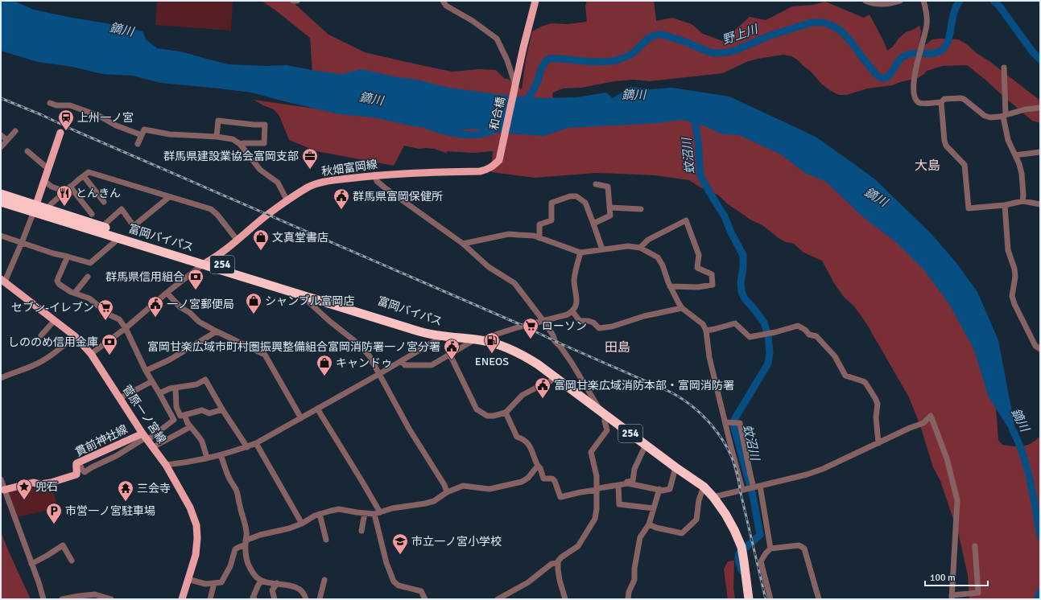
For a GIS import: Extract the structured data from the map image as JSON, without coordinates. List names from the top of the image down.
{
  "streets": {
    "highway": ["富岡バイパス", "254"],
    "main road": [
      "和合橋",
      "秋畑富岡線",
      "菅原一ノ宮線",
      "貫前神社線"
    ]
  },
  "crossings": [
    ["和合橋", "秋畑富岡線"],
    ["秋畑富岡線", "富岡バイパス"],
    ["富岡バイパス", "254"],
    ["菅原一ノ宮線", "貫前神社線"]
  ],
  "districts": ["大島", "田島"],
  "water": ["鏑川", "野上川", "蚊沼川"],
  "places": {
    "station": ["上州一ノ宮"],
    "office": ["群馬県建設業協会富岡支部"],
    "restaurant": ["とんきん"],
    "public building": [
      "群馬県富岡保健所",
      "一ノ宮郵便局",
      "富岡甘楽広域市町村圏振興整備組合富岡消防署一ノ宮分署",
      "富岡甘楽広域消防本部・富岡消防署"
    ],
    "shop": ["文真堂書店", "シャンブル富岡店", "キャンドゥ"],
    "bank": ["群馬県信用組合", "しののめ信用金庫"],
    "supermarket": ["セブン-イレブン", "ローソン"],
    "fuel station": ["ENEOS"],
    "place": ["兜石"],
    "temple": ["三会寺"],
    "parking": ["市営一ノ宮駐車場"],
    "school or university": ["市立一ノ宮小学校"]
  },
  "scale_bar": "100 m"
}
